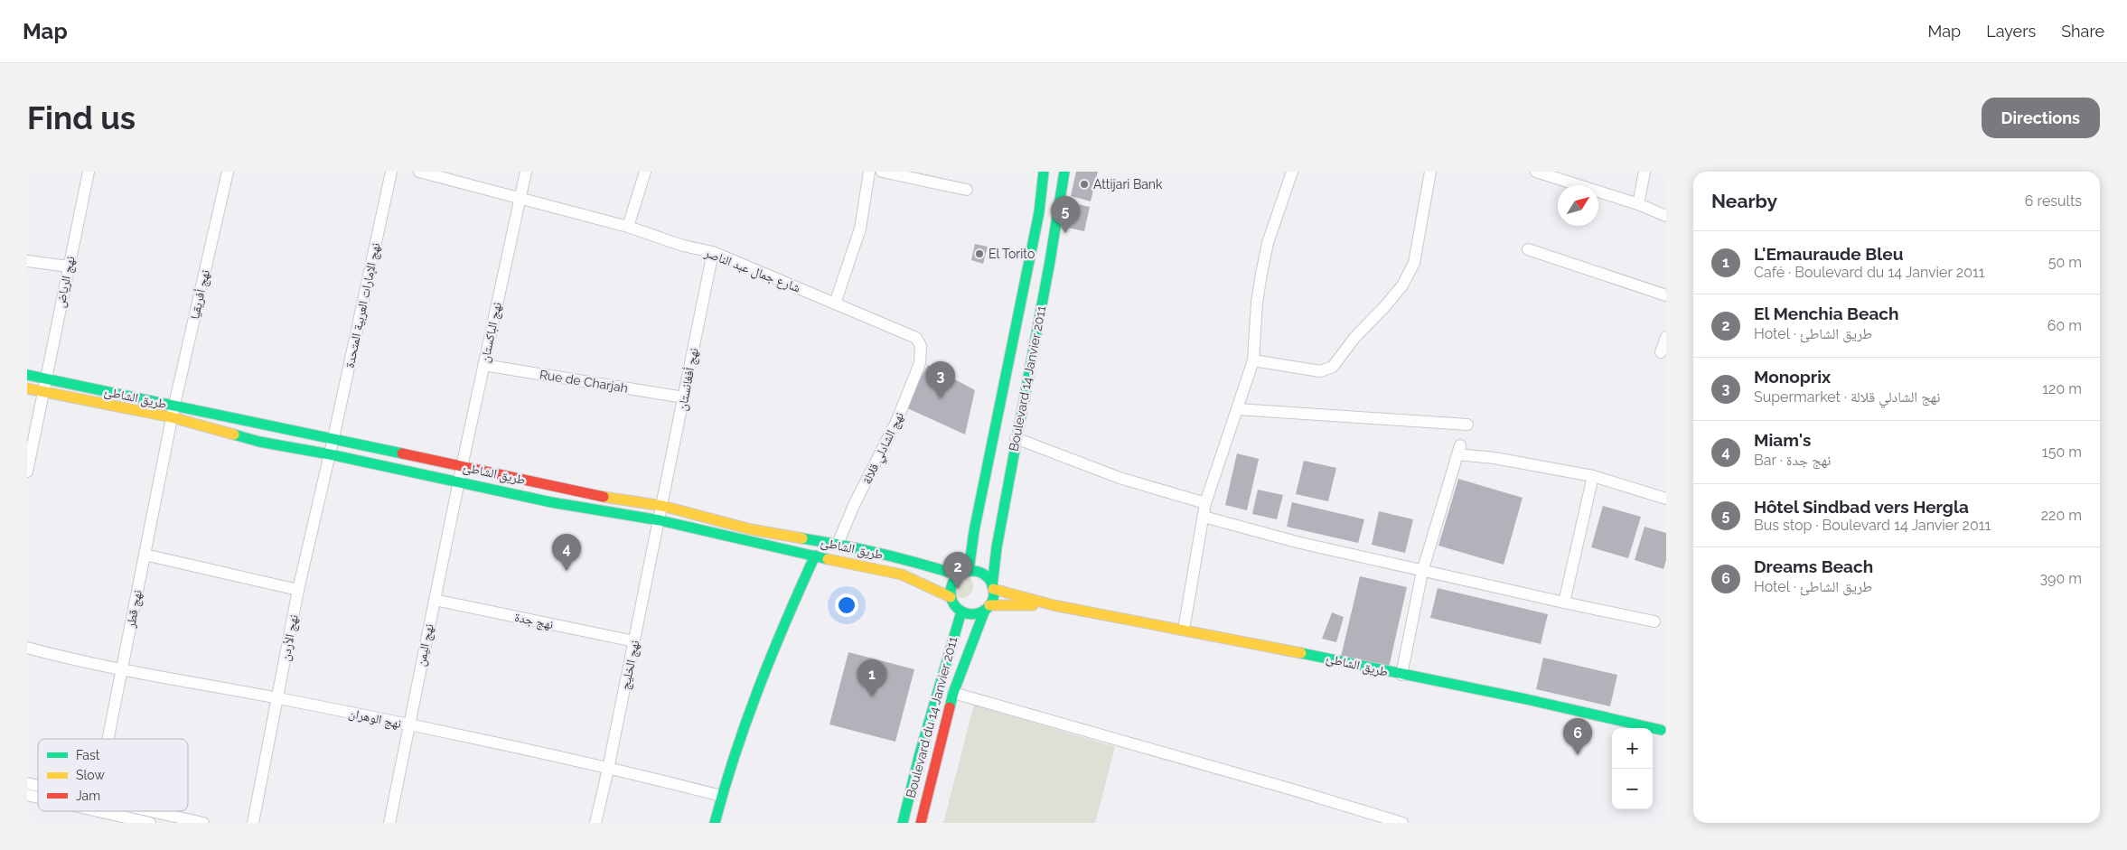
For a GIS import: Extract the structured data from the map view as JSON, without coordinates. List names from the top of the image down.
{
  "streets": {
    "street": [
      "شارع جمال عبد الناصر",
      "نهج الرياض",
      "نهج أفريقيا",
      "نهج الإمارات العربية المتحدة",
      "نهج الباكستان",
      "Boulevard 14 Janvier 2011",
      "نهج أفغانستان",
      "Rue de Charjah",
      "طريق الشاطئ",
      "نهج الشادلي قلالة",
      "نهج قطر",
      "نهج جدة",
      "نهج الأردن",
      "نهج اليمن",
      "نهج الخليج",
      "Boulevard du 14 Janvier 2011",
      "نهج الوهران"
    ]
  },
  "crossings": [
    ["شارع جمال عبد الناصر", "نهج الباكستان"],
    ["شارع جمال عبد الناصر", "نهج أفغانستان"],
    ["شارع جمال عبد الناصر", "نهج الشادلي قلالة"],
    ["نهج الرياض", "طريق الشاطئ"],
    ["نهج أفريقيا", "طريق الشاطئ"],
    ["نهج أفريقيا", "نهج قطر"],
    ["نهج الإمارات العربية المتحدة", "طريق الشاطئ"],
    ["نهج الإمارات العربية المتحدة", "نهج الأردن"],
    ["نهج الباكستان", "Rue de Charjah"],
    ["نهج الباكستان", "طريق الشاطئ"],
    ["نهج الباكستان", "نهج اليمن"],
    ["Boulevard 14 Janvier 2011", "طريق الشاطئ"],
    ["Boulevard 14 Janvier 2011", "Boulevard du 14 Janvier 2011"],
    ["نهج أفغانستان", "Rue de Charjah"],
    ["نهج أفغانستان", "طريق الشاطئ"],
    ["نهج أفغانستان", "نهج الخليج"],
    ["طريق الشاطئ", "نهج الشادلي قلالة"],
    ["طريق الشاطئ", "نهج قطر"],
    ["طريق الشاطئ", "نهج الأردن"],
    ["طريق الشاطئ", "نهج اليمن"],
    ["طريق الشاطئ", "نهج الخليج"],
    ["طريق الشاطئ", "Boulevard du 14 Janvier 2011"],
    ["نهج قطر", "نهج الوهران"],
    ["نهج جدة", "نهج اليمن"],
    ["نهج جدة", "نهج الخليج"],
    ["نهج الأردن", "نهج الوهران"],
    ["نهج اليمن", "نهج الوهران"],
    ["نهج الخليج", "نهج الوهران"]
  ],
  "places": ["Attijari Bank", "El Torito"],
  "legend": ["Fast", "Slow", "Jam"],
  "north": "top right",
  "page": {
    "header": "Map",
    "nav": ["Map", "Layers", "Share"],
    "buttons": "Directions",
    "title": "Find us",
    "heading": ["Nearby", "6 results"],
    "pins": [
      "5",
      "3",
      "4",
      "2",
      "1",
      "6"
    ],
    "list": [
      {
        "mark": "1",
        "name": "L'Emauraude Bleu",
        "note": "Café · Boulevard du 14 Janvier 2011",
        "value": "50 m"
      },
      {
        "mark": "2",
        "name": "El Menchia Beach",
        "note": "Hotel · طريق الشاطئ",
        "value": "60 m"
      },
      {
        "mark": "3",
        "name": "Monoprix",
        "note": "Supermarket · نهج الشادلي قلالة",
        "value": "120 m"
      },
      {
        "mark": "4",
        "name": "Miam's",
        "note": "Bar · نهج جدة",
        "value": "150 m"
      },
      {
        "mark": "5",
        "name": "Hôtel Sindbad vers Hergla",
        "note": "Bus stop · Boulevard 14 Janvier 2011",
        "value": "220 m"
      },
      {
        "mark": "6",
        "name": "Dreams Beach",
        "note": "Hotel · طريق الشاطئ",
        "value": "390 m"
      }
    ],
    "map_buttons": ["+", "−"]
  }
}
